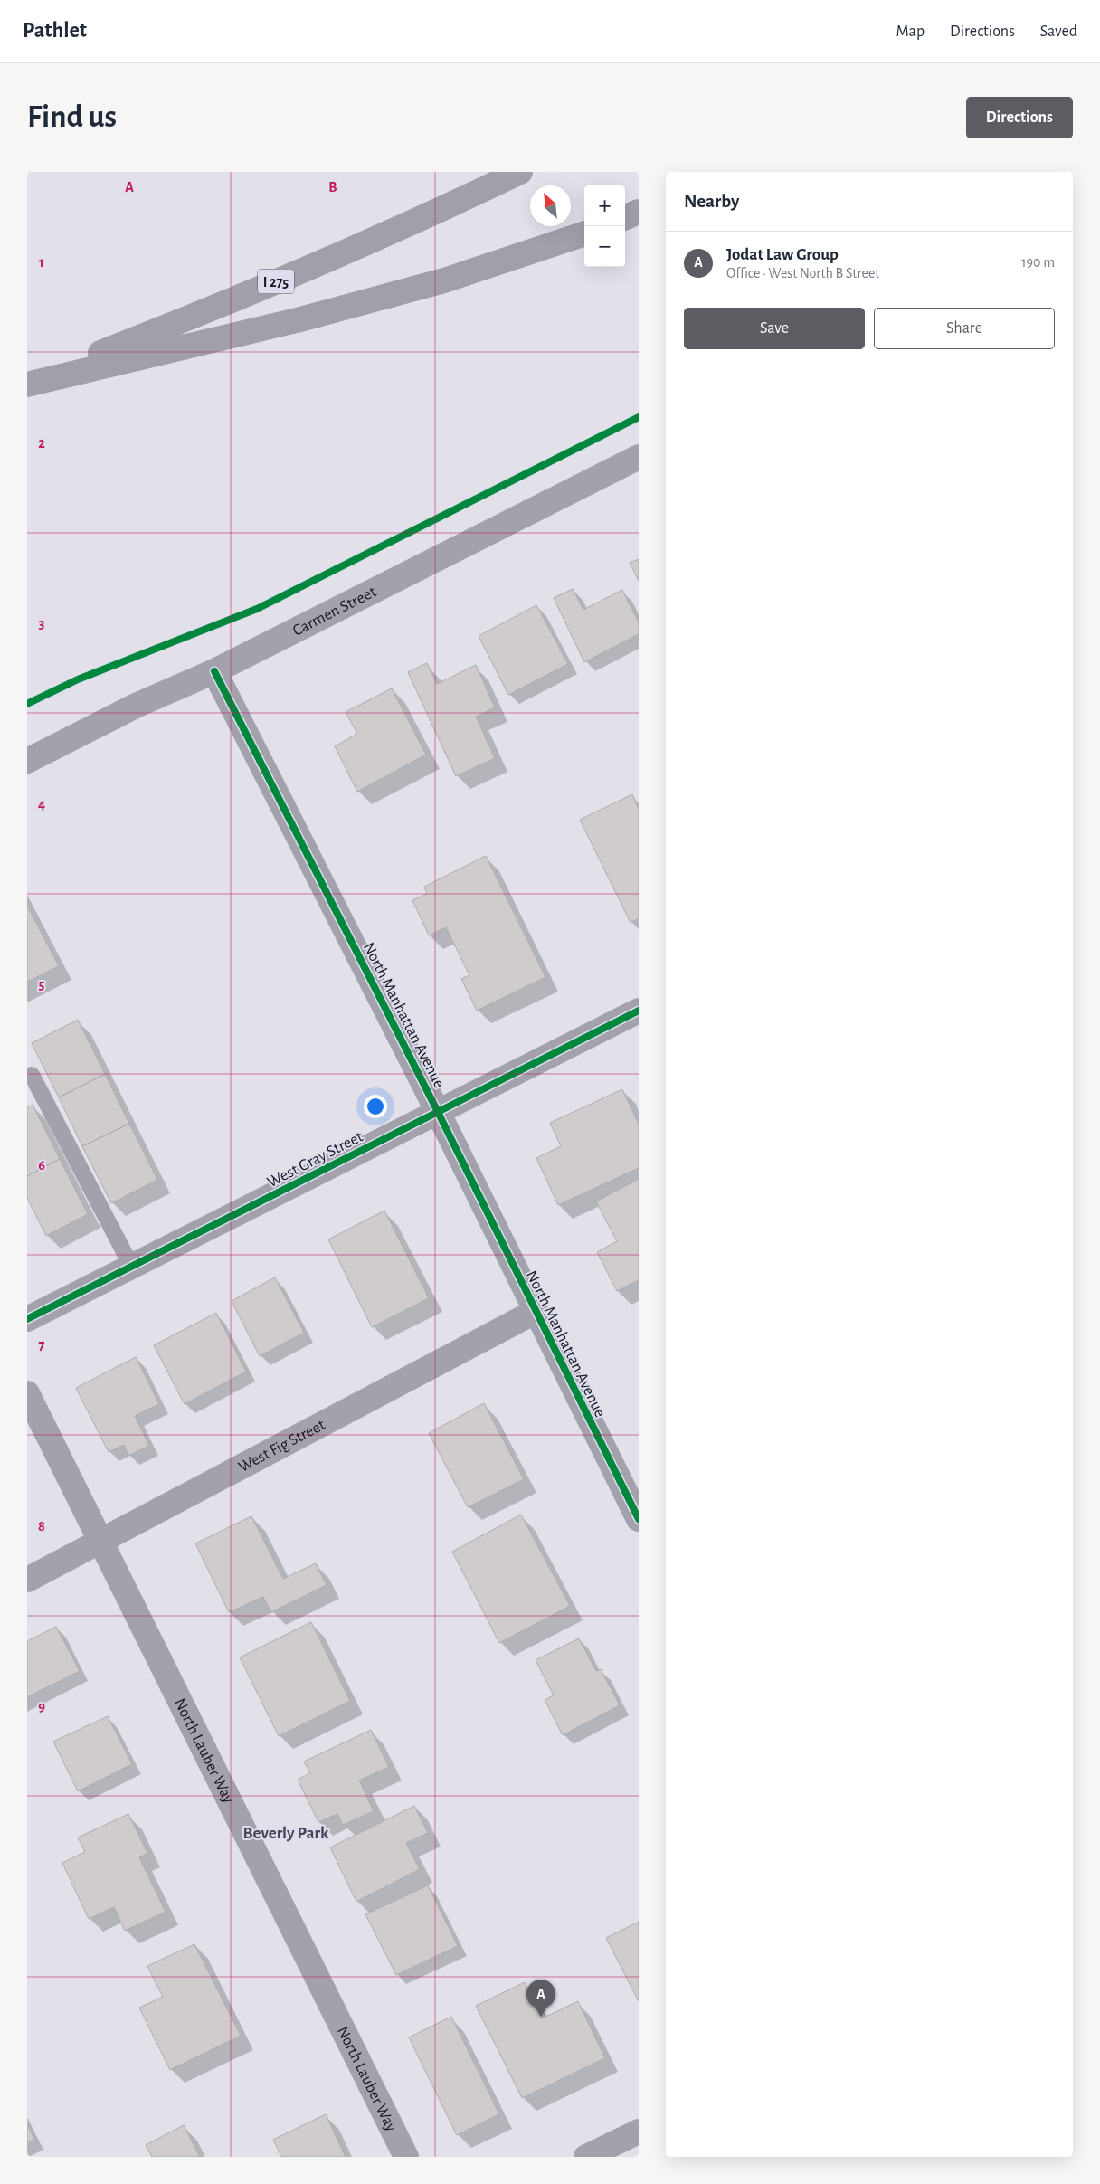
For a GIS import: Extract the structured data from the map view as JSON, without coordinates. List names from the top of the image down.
{
  "streets": {
    "highway": ["I 275"],
    "street": [
      "Carmen Street",
      "North Manhattan Avenue",
      "West Gray Street",
      "West Fig Street",
      "North Lauber Way"
    ]
  },
  "crossings": [
    ["Carmen Street", "North Manhattan Avenue"],
    ["North Manhattan Avenue", "West Gray Street"],
    ["North Manhattan Avenue", "West Fig Street"],
    ["West Fig Street", "North Lauber Way"]
  ],
  "districts": ["Beverly Park"],
  "north": "top left",
  "page": {
    "header": "Pathlet",
    "nav": ["Map", "Directions", "Saved"],
    "buttons": [
      "Directions",
      ["Save", "Share"]
    ],
    "title": "Find us",
    "heading": "Nearby",
    "map_buttons": ["+", "−"],
    "list": [
      {
        "mark": "A",
        "name": "Jodat Law Group",
        "note": "Office · West North B Street",
        "value": "190 m"
      }
    ],
    "pins": "A"
  },
  "grid": {
    "columns": ["A", "B"],
    "rows": [
      "1",
      "2",
      "3",
      "4",
      "5",
      "6",
      "7",
      "8",
      "9"
    ]
  }
}
